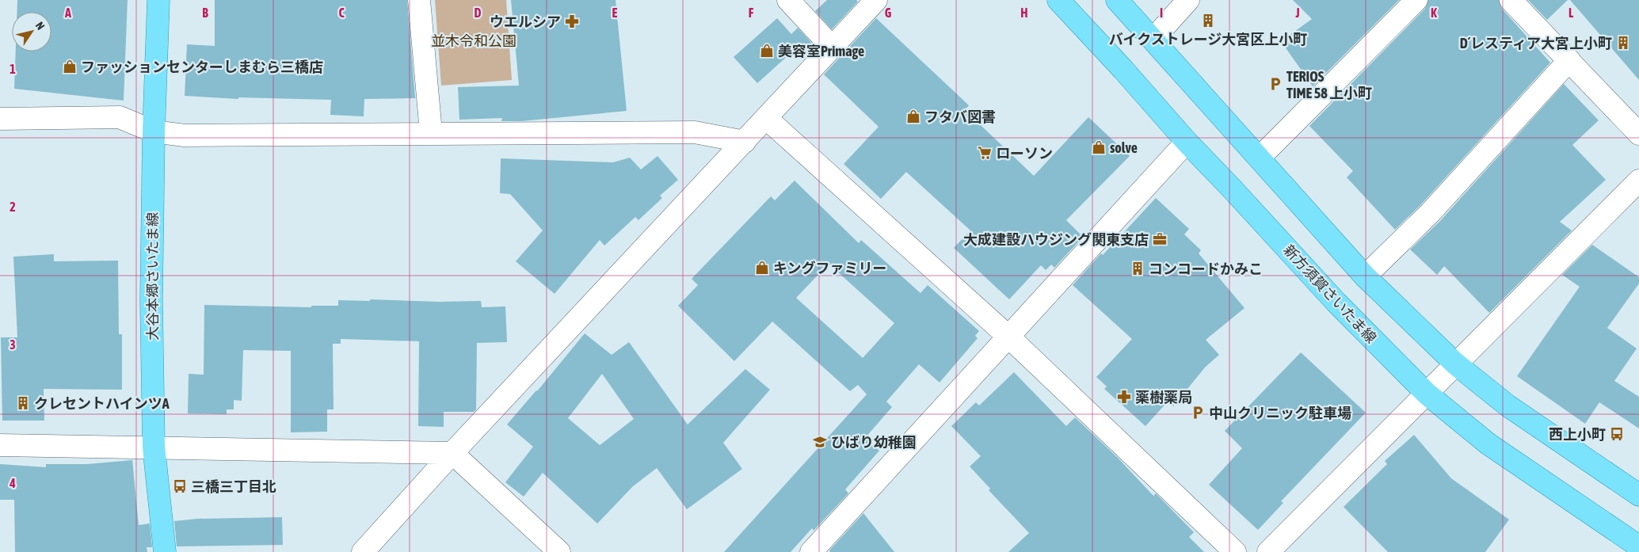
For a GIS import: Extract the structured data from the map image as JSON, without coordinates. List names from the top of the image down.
{
  "streets": {
    "main road": ["大谷本郷さいたま線", "新方須賀さいたま線"]
  },
  "parks": ["並木令和公園"],
  "places": {
    "building": [
      "バイクストレージ大宮区上小町",
      "D´レスティア大宮上小町",
      "コンコードかみこ",
      "クレセントハインツA"
    ],
    "pharmacy": ["ウエルシア", "薬樹薬局"],
    "shop": [
      "美容室Primage",
      "ファッションセンターしまむら三橋店",
      "フタバ図書",
      "solve",
      "キングファミリー"
    ],
    "parking": ["TERIOS TIME 58 上小町", "中山クリニック駐車場"],
    "supermarket": ["ローソン"],
    "office": ["大成建設ハウジング関東支店"],
    "bus stop": ["西上小町", "三橋三丁目北"],
    "school or university": ["ひばり幼稚園"]
  },
  "north": "top right",
  "grid": {
    "columns": [
      "A",
      "B",
      "C",
      "D",
      "E",
      "F",
      "G",
      "H",
      "I",
      "J",
      "K",
      "L"
    ],
    "rows": [
      "1",
      "2",
      "3",
      "4"
    ]
  }
}
